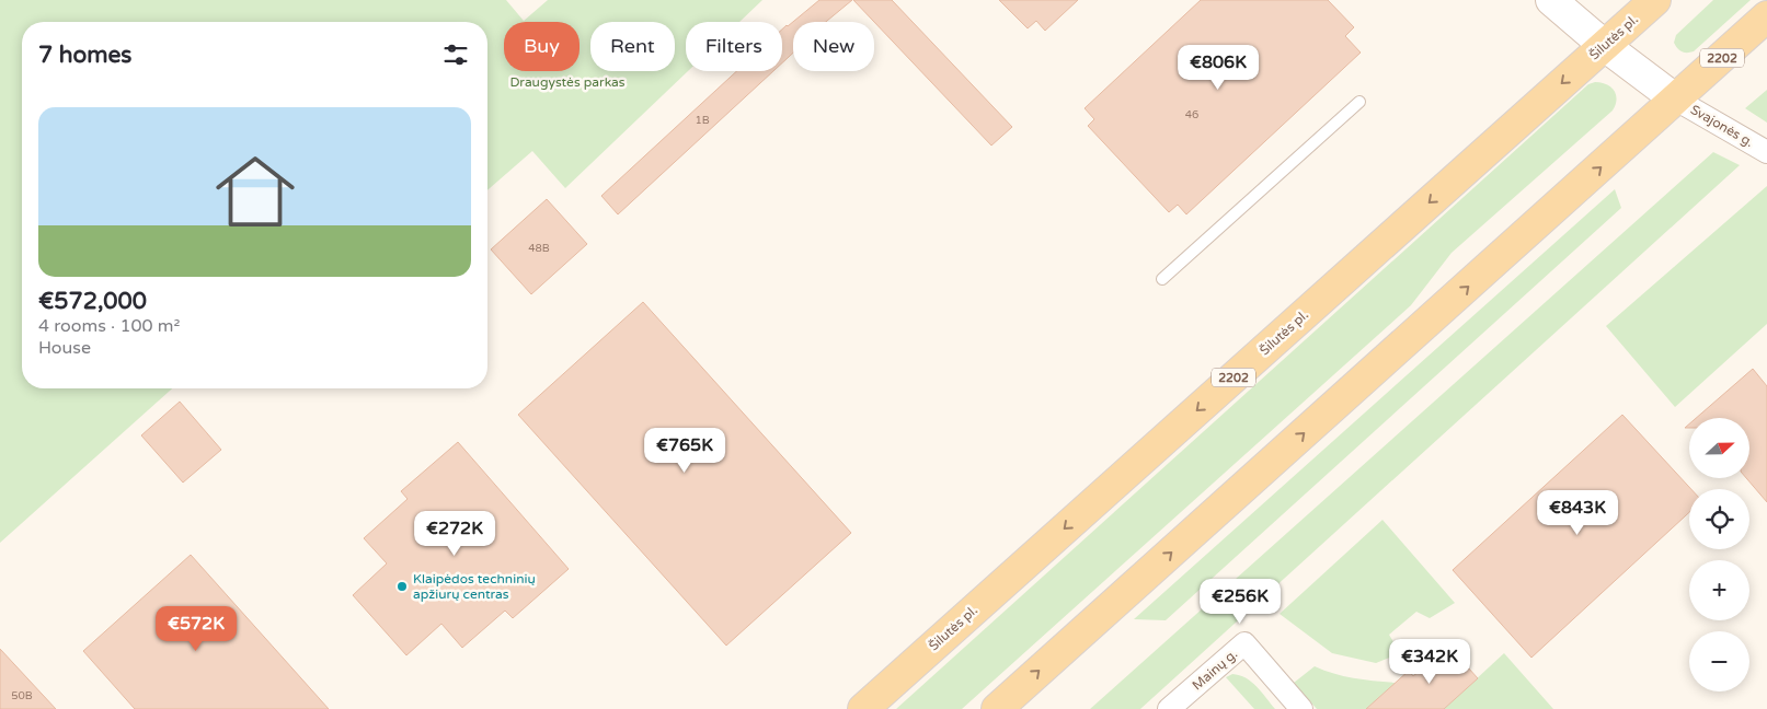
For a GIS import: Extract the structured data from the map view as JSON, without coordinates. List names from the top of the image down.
{
  "streets": {
    "main road": ["Šilutės pl.", "2202"],
    "street": ["Svajonės g.", "Mainų g."]
  },
  "crossings": [
    ["2202", "Svajonės g."]
  ],
  "parks": ["Draugystės parkas"],
  "places": ["Klaipėdos techninių apžiurų centras"],
  "house_numbers": [
    "46",
    "1B",
    "48B",
    "50B"
  ],
  "north": "right",
  "page": {
    "chip": [
      "Buy",
      "Rent",
      "Filters",
      "New"
    ],
    "heading": "7 homes",
    "price": [
      "€806K",
      "€765K",
      "€843K",
      "€272K",
      "€256K",
      "€572K",
      "€342K"
    ],
    "list": [
      {
        "name": "€572,000",
        "note": "4 rooms · 100 m² · House"
      }
    ],
    "map_buttons": ["+", "−"]
  }
}
